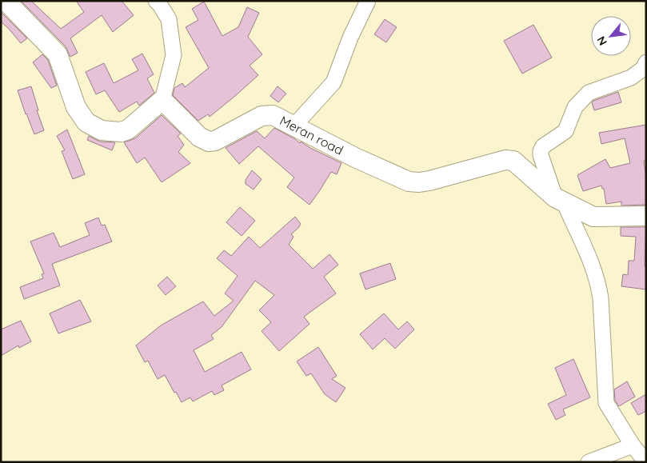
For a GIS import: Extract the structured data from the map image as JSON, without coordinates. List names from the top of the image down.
{
  "streets": {
    "street": ["Meran road"]
  },
  "north": "bottom left"
}
